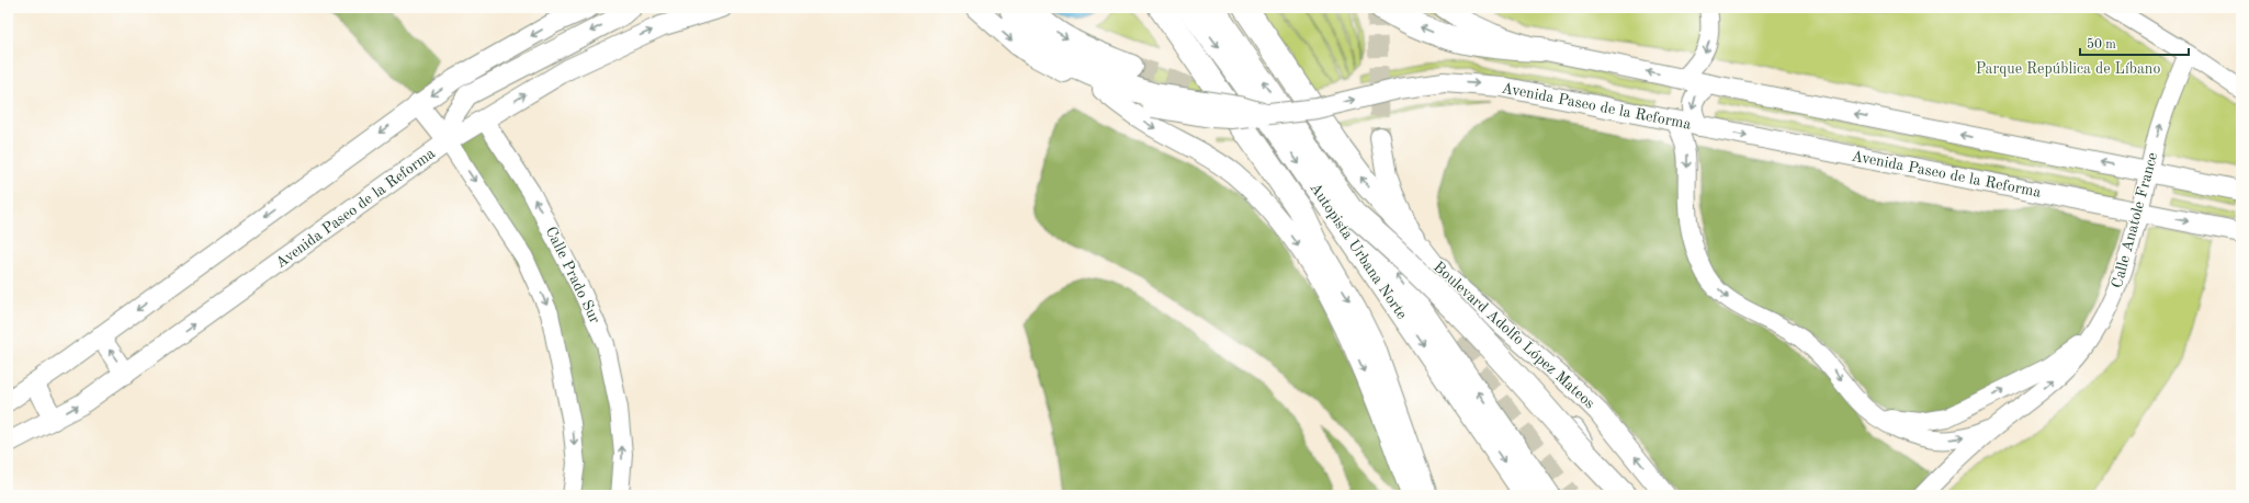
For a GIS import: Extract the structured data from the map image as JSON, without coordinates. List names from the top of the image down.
{
  "streets": {
    "highway": ["Autopista Urbana Norte"],
    "main road": ["Avenida Paseo de la Reforma", "Calle Prado Sur", "Boulevard Adolfo López Mateos"],
    "street": ["Calle Anatole France"]
  },
  "crossings": [
    ["Avenida Paseo de la Reforma", "Calle Anatole France"],
    ["Avenida Paseo de la Reforma", "Calle Prado Sur"]
  ],
  "one_way": ["Calle Anatole France", "Calle Prado Sur"],
  "parks": ["Parque República de Líbano"],
  "scale_bar": "50 m"
}
